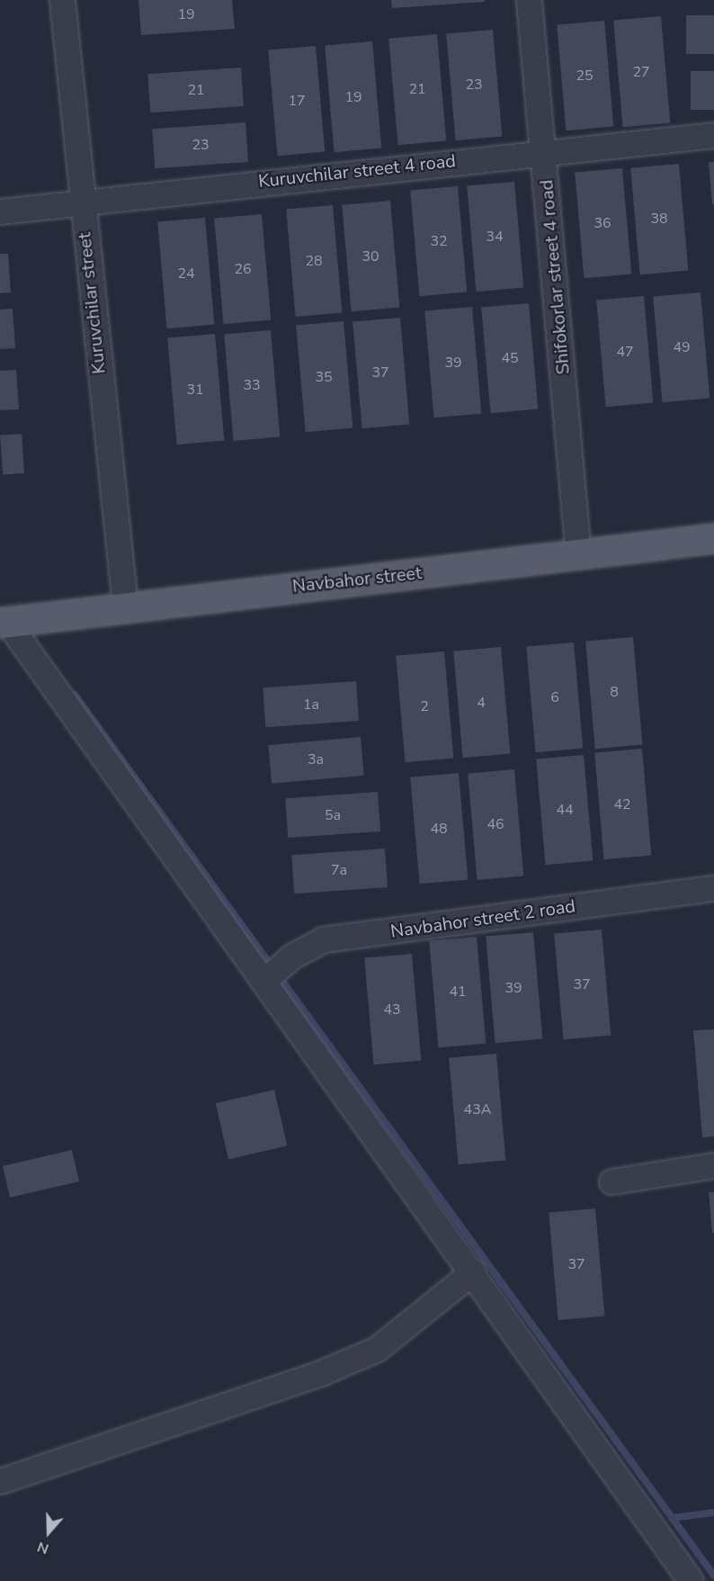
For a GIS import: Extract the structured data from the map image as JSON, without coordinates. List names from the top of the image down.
{
  "streets": {
    "main road": ["Navbahor street"],
    "street": [
      "Kuruvchilar street 4 road",
      "Shifokorlar street 4 road",
      "Kuruvchilar street",
      "Navbahor street 2 road"
    ]
  },
  "crossings": [
    ["Kuruvchilar street 4 road", "Shifokorlar street 4 road"],
    ["Kuruvchilar street 4 road", "Kuruvchilar street"],
    ["Shifokorlar street 4 road", "Navbahor street"],
    ["Kuruvchilar street", "Navbahor street"]
  ],
  "house_numbers": [
    "19",
    "27",
    "25",
    "23",
    "21",
    "21",
    "19",
    "17",
    "23",
    "38",
    "36",
    "34",
    "32",
    "30",
    "28",
    "26",
    "24",
    "49",
    "47",
    "45",
    "39",
    "37",
    "35",
    "33",
    "31",
    "8",
    "6",
    "4",
    "1a",
    "2",
    "3a",
    "42",
    "44",
    "5a",
    "46",
    "48",
    "7a",
    "37",
    "39",
    "41",
    "43",
    "43A",
    "37"
  ],
  "north": "bottom"
}
